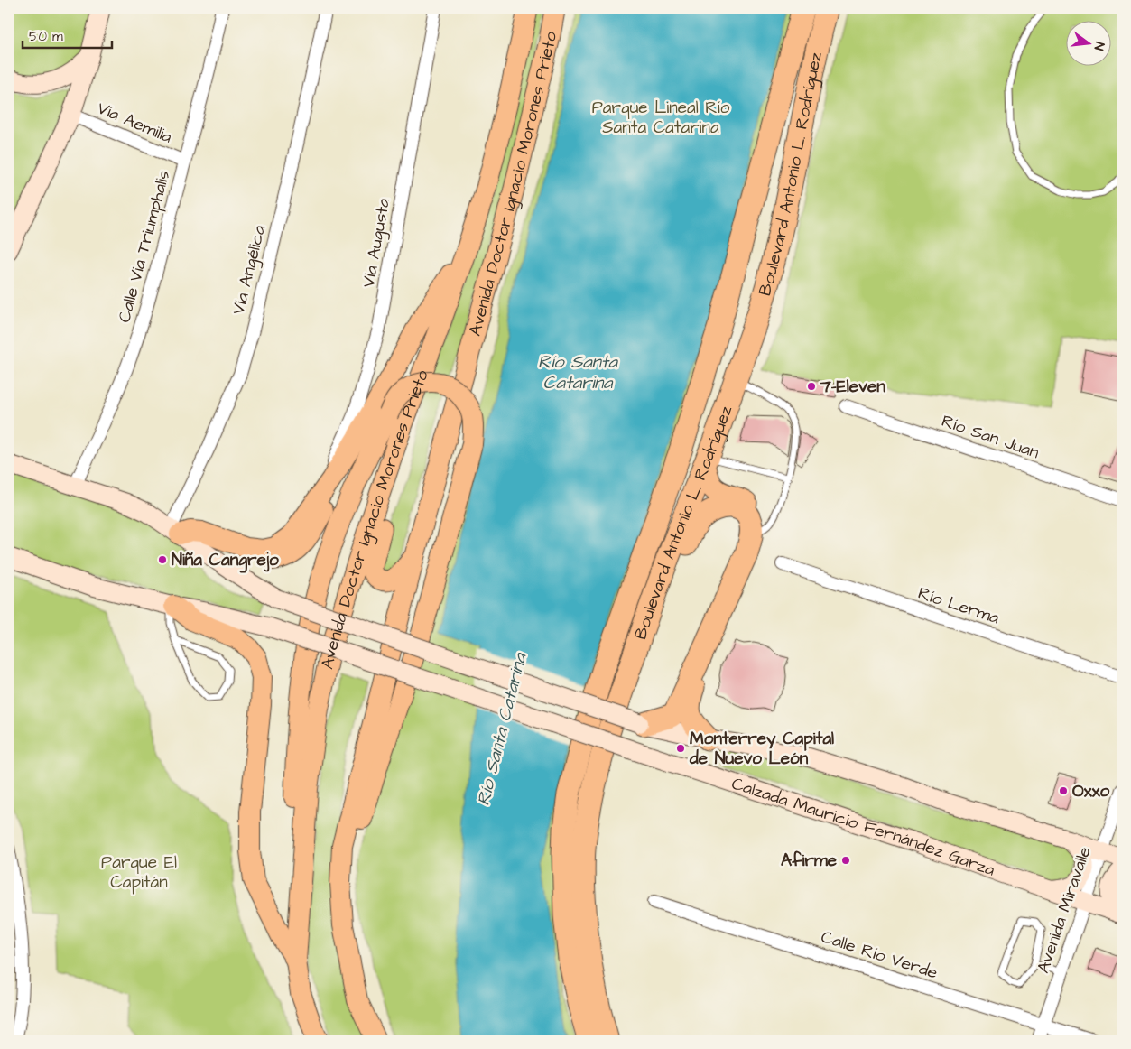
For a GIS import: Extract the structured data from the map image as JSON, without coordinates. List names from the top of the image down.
{
  "streets": {
    "highway": ["Boulevard Antonio L. Rodríguez"],
    "main road": ["Avenida Doctor Ignacio Morones Prieto", "Calzada Mauricio Fernández Garza"],
    "street": [
      "Vía Aemilia",
      "Vía Augusta",
      "Calle Vía Triumphalis",
      "Vía Angélica",
      "Río San Juan",
      "Río Lerma",
      "Avenida Miravalle",
      "Calle Río Verde"
    ]
  },
  "crossings": [
    ["Vía Aemilia", "Calle Vía Triumphalis"],
    ["Calzada Mauricio Fernández Garza", "Avenida Miravalle"],
    ["Avenida Miravalle", "Calle Río Verde"]
  ],
  "water": ["Río Santa Catarina"],
  "parks": ["Parque Lineal Río Santa Catarina", "Parque El Capitán"],
  "places": [
    "7-Eleven",
    "Niña Cangrejo",
    "Monterrey Capital de Nuevo León",
    "Oxxo",
    "Afirme"
  ],
  "scale_bar": "50 m",
  "north": "right"
}
